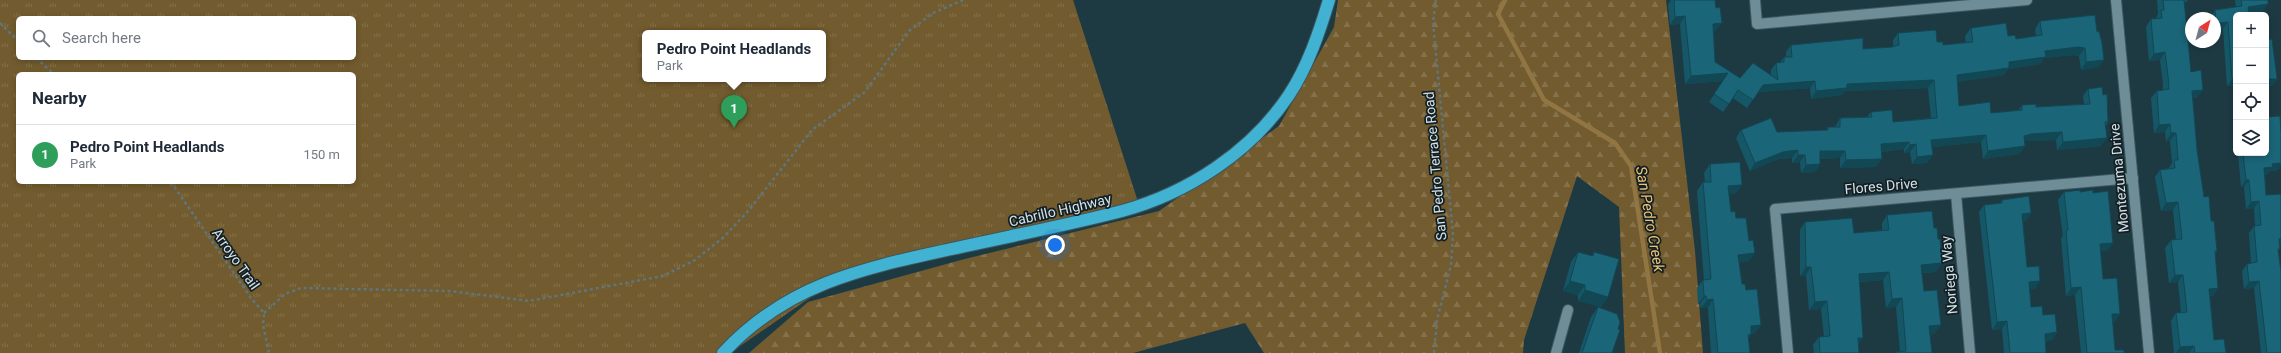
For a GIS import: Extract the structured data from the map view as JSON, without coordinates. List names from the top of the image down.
{
  "streets": {
    "highway": ["Cabrillo Highway"],
    "street": ["Montezuma Drive", "Flores Drive", "Noriega Way"],
    "path": ["San Pedro Terrace Road", "Arroyo Trail"]
  },
  "crossings": [
    ["Montezuma Drive", "Flores Drive"],
    ["Flores Drive", "Noriega Way"]
  ],
  "water": ["San Pedro Creek"],
  "north": "top right",
  "page": {
    "map_buttons": ["+", "−"],
    "search": "Search here",
    "popup": ["Pedro Point Headlands", "Park"],
    "heading": "Nearby",
    "pins": "1",
    "list": [
      {
        "mark": "1",
        "name": "Pedro Point Headlands",
        "note": "Park",
        "value": "150 m"
      }
    ]
  }
}
